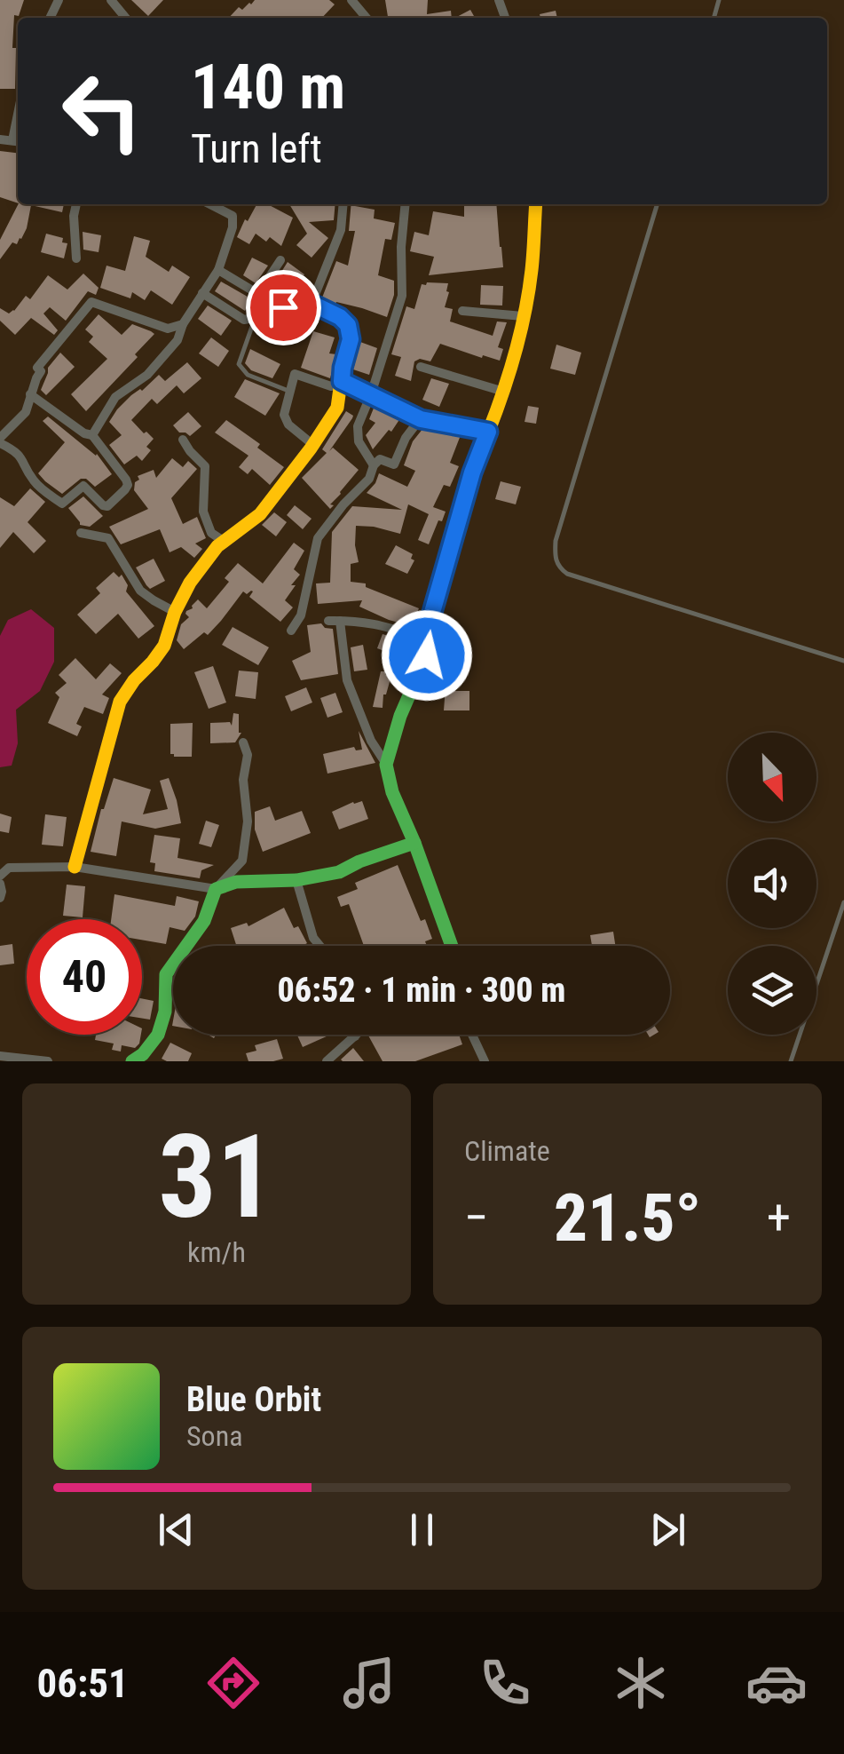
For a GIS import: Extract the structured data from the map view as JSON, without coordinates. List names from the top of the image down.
{
  "north": "bottom right",
  "page": {
    "turn": ["140 m", "Turn left"],
    "limit": "40",
    "trip": "06:52 · 1 min · 300 m",
    "tile": [
      ["31", "km/h"],
      "Climate"
    ],
    "heat": ["−", "21.5°", "+"],
    "song": ["Blue Orbit", "Sona"],
    "tabs": "06:51"
  }
}
